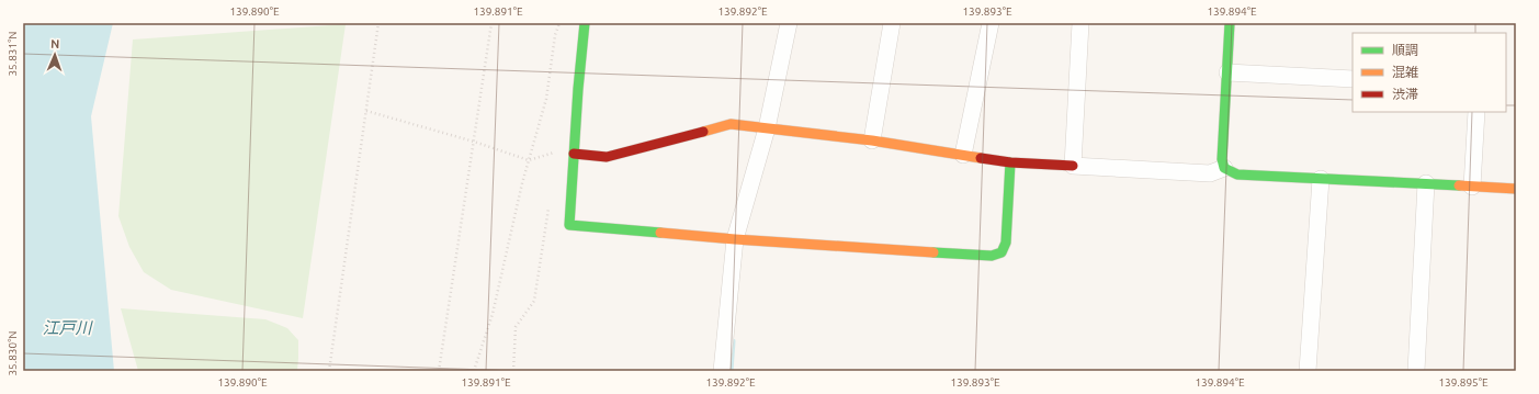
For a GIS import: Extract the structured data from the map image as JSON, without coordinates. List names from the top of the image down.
{
  "water": ["江戸川"],
  "legend": ["順調", "混雑", "渋滞"],
  "north": "top",
  "coordinates": [
    "139.890°E",
    "139.891°E",
    "139.892°E",
    "139.893°E",
    "139.894°E",
    "35.831°N",
    "35.830°N",
    "139.895°E"
  ]
}
